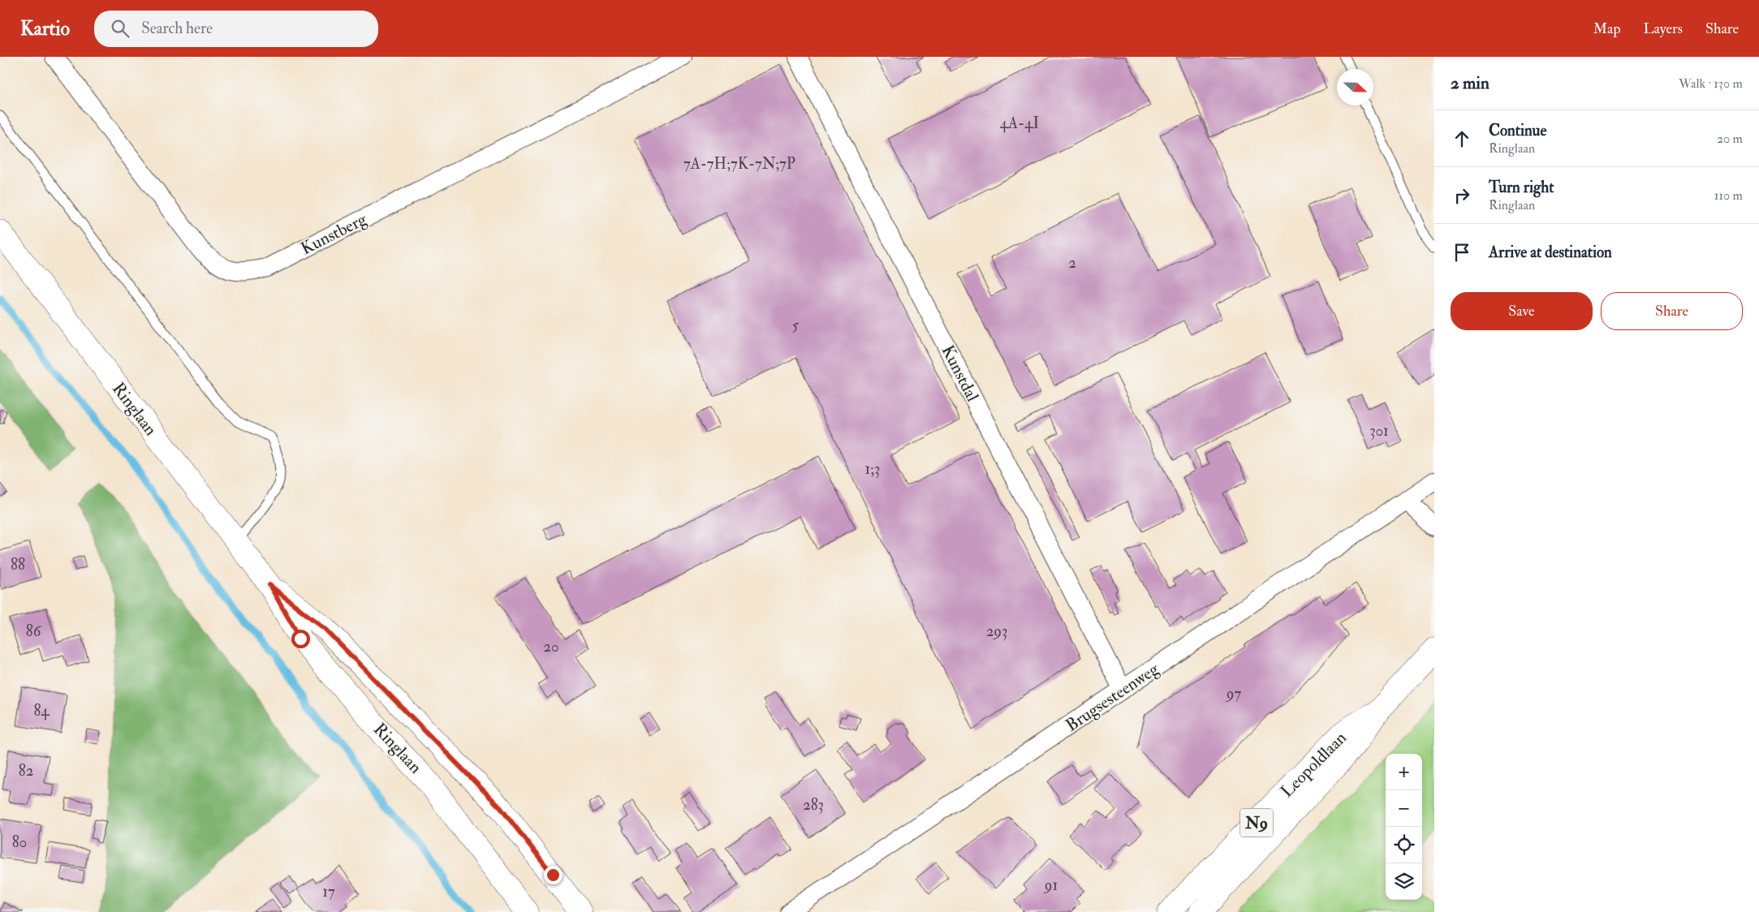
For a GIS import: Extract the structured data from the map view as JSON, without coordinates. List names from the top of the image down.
{
  "streets": {
    "main road": ["Ringlaan", "Leopoldlaan", "N9"],
    "street": ["Kunstberg", "Kunstdal", "Brugsesteenweg"]
  },
  "crossings": [
    ["Kunstdal", "Brugsesteenweg"]
  ],
  "house_numbers": [
    "4A-4I",
    "7A-7H;7K-7N;7P",
    "2",
    "5",
    "301",
    "1;3",
    "88",
    "86",
    "293",
    "20",
    "97",
    "84",
    "82",
    "283",
    "80",
    "91",
    "17"
  ],
  "north": "right",
  "page": {
    "header": "Kartio",
    "search": "Search here",
    "nav": ["Map", "Layers", "Share"],
    "heading": ["2 min", "Walk · 130 m"],
    "list": [
      ["Continue", "Ringlaan", "20 m"],
      ["Turn right", "Ringlaan", "110 m"],
      "Arrive at destination"
    ],
    "buttons": ["Save", "Share"],
    "map_buttons": ["+", "−"]
  }
}
